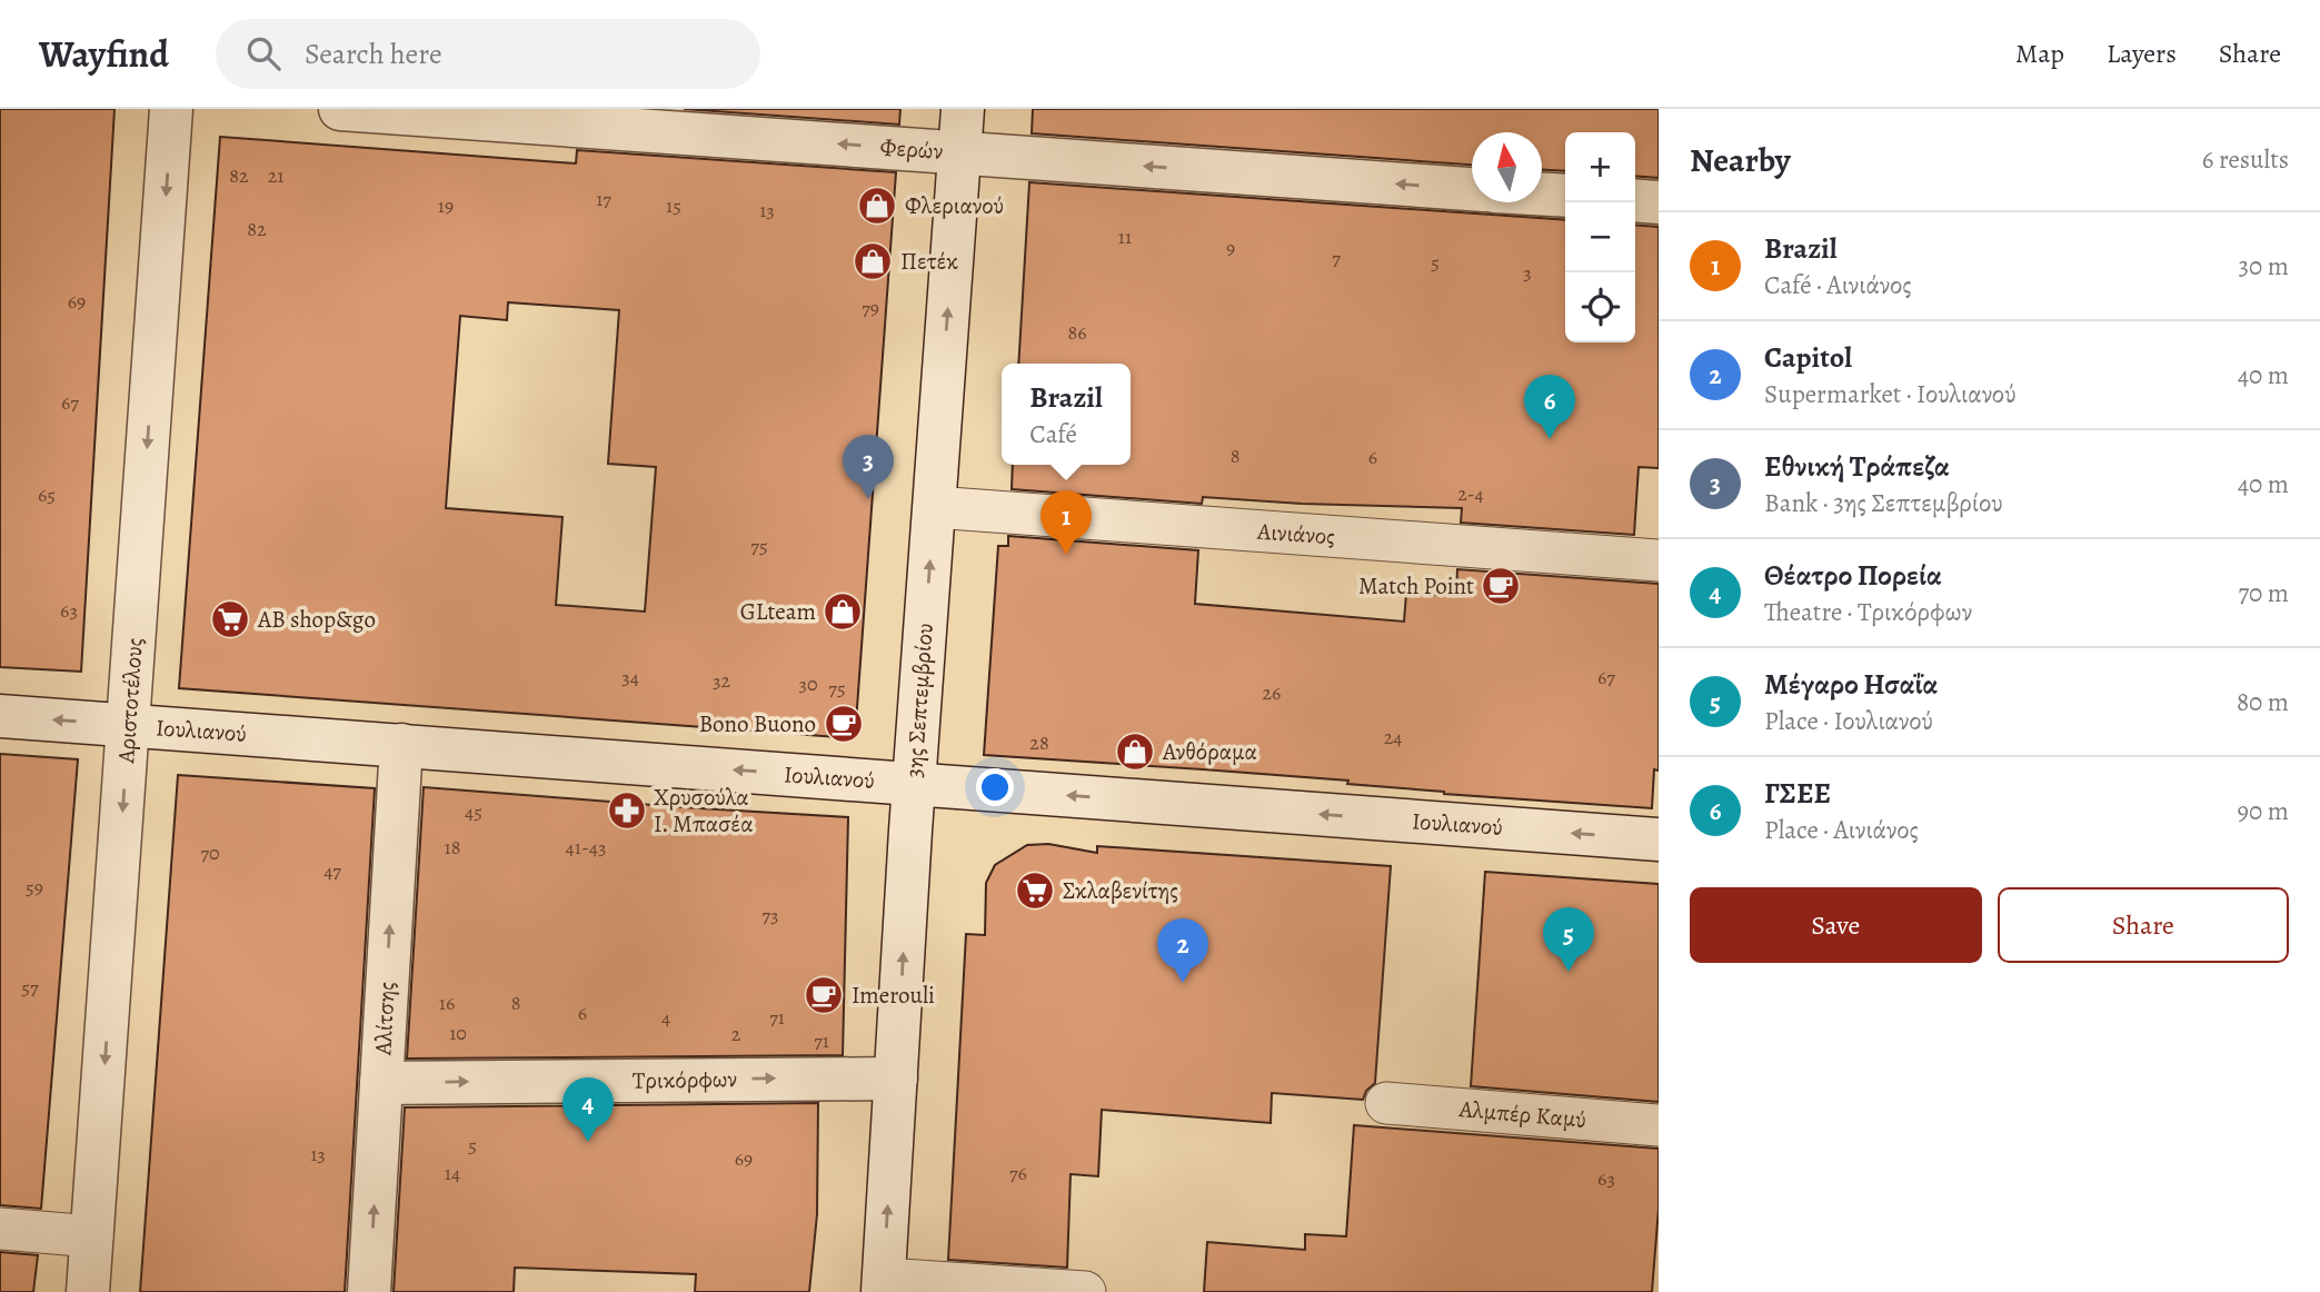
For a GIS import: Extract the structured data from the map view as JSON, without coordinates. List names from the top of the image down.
{
  "streets": {
    "street": [
      "Φερών",
      "Αινιάνος",
      "Αριστοτέλους",
      "3ης Σεπτεμβρίου",
      "Ιουλιανού",
      "Αλίτσης",
      "Τρικόρφων",
      "Αλμπέρ Καμύ"
    ]
  },
  "crossings": [
    ["Φερών", "3ης Σεπτεμβρίου"],
    ["Αινιάνος", "3ης Σεπτεμβρίου"],
    ["Αριστοτέλους", "Ιουλιανού"],
    ["3ης Σεπτεμβρίου", "Ιουλιανού"],
    ["3ης Σεπτεμβρίου", "Τρικόρφων"],
    ["Ιουλιανού", "Αλίτσης"],
    ["Αλίτσης", "Τρικόρφων"]
  ],
  "one_way": [
    "Φερών",
    "Αριστοτέλους",
    "3ης Σεπτεμβρίου",
    "Ιουλιανού",
    "Αλίτσης",
    "Τρικόρφων"
  ],
  "places": {
    "shop": [
      "Φλεριανού",
      "Πετέκ",
      "GLteam",
      "Ανθόραμα"
    ],
    "cafe": ["Match Point", "Bono Buono", "Imerouli"],
    "supermarket": ["AB shop&go", "Σκλαβενίτης"],
    "pharmacy": ["Χρυσούλα Ι. Μπασέα"]
  },
  "house_numbers": [
    "82",
    "21",
    "17",
    "19",
    "15",
    "13",
    "82",
    "11",
    "9",
    "7",
    "5",
    "3",
    "69",
    "79",
    "86",
    "67",
    "8",
    "6",
    "2-4",
    "65",
    "75",
    "63",
    "34",
    "67",
    "32",
    "30",
    "75",
    "26",
    "24",
    "28",
    "45",
    "18",
    "41-43",
    "70",
    "47",
    "59",
    "73",
    "57",
    "16",
    "8",
    "6",
    "4",
    "71",
    "10",
    "2",
    "71",
    "5",
    "13",
    "69",
    "14",
    "76",
    "63"
  ],
  "north": "top",
  "page": {
    "header": "Wayfind",
    "search": "Search here",
    "nav": ["Map", "Layers", "Share"],
    "heading": ["Nearby", "6 results"],
    "map_buttons": ["+", "−"],
    "list": [
      {
        "mark": "1",
        "name": "Brazil",
        "note": "Café · Αινιάνος",
        "value": "30 m"
      },
      {
        "mark": "2",
        "name": "Capitol",
        "note": "Supermarket · Ιουλιανού",
        "value": "40 m"
      },
      {
        "mark": "3",
        "name": "Εθνική Τράπεζα",
        "note": "Bank · 3ης Σεπτεμβρίου",
        "value": "40 m"
      },
      {
        "mark": "4",
        "name": "Θέατρο Πορεία",
        "note": "Theatre · Τρικόρφων",
        "value": "70 m"
      },
      {
        "mark": "5",
        "name": "Μέγαρο Ησαΐα",
        "note": "Place · Ιουλιανού",
        "value": "80 m"
      },
      {
        "mark": "6",
        "name": "ΓΣΕΕ",
        "note": "Place · Αινιάνος",
        "value": "90 m"
      }
    ],
    "popup": ["Brazil", "Café"],
    "pins": [
      "6",
      "3",
      "1",
      "5",
      "2",
      "4"
    ],
    "buttons": ["Save", "Share"]
  }
}
